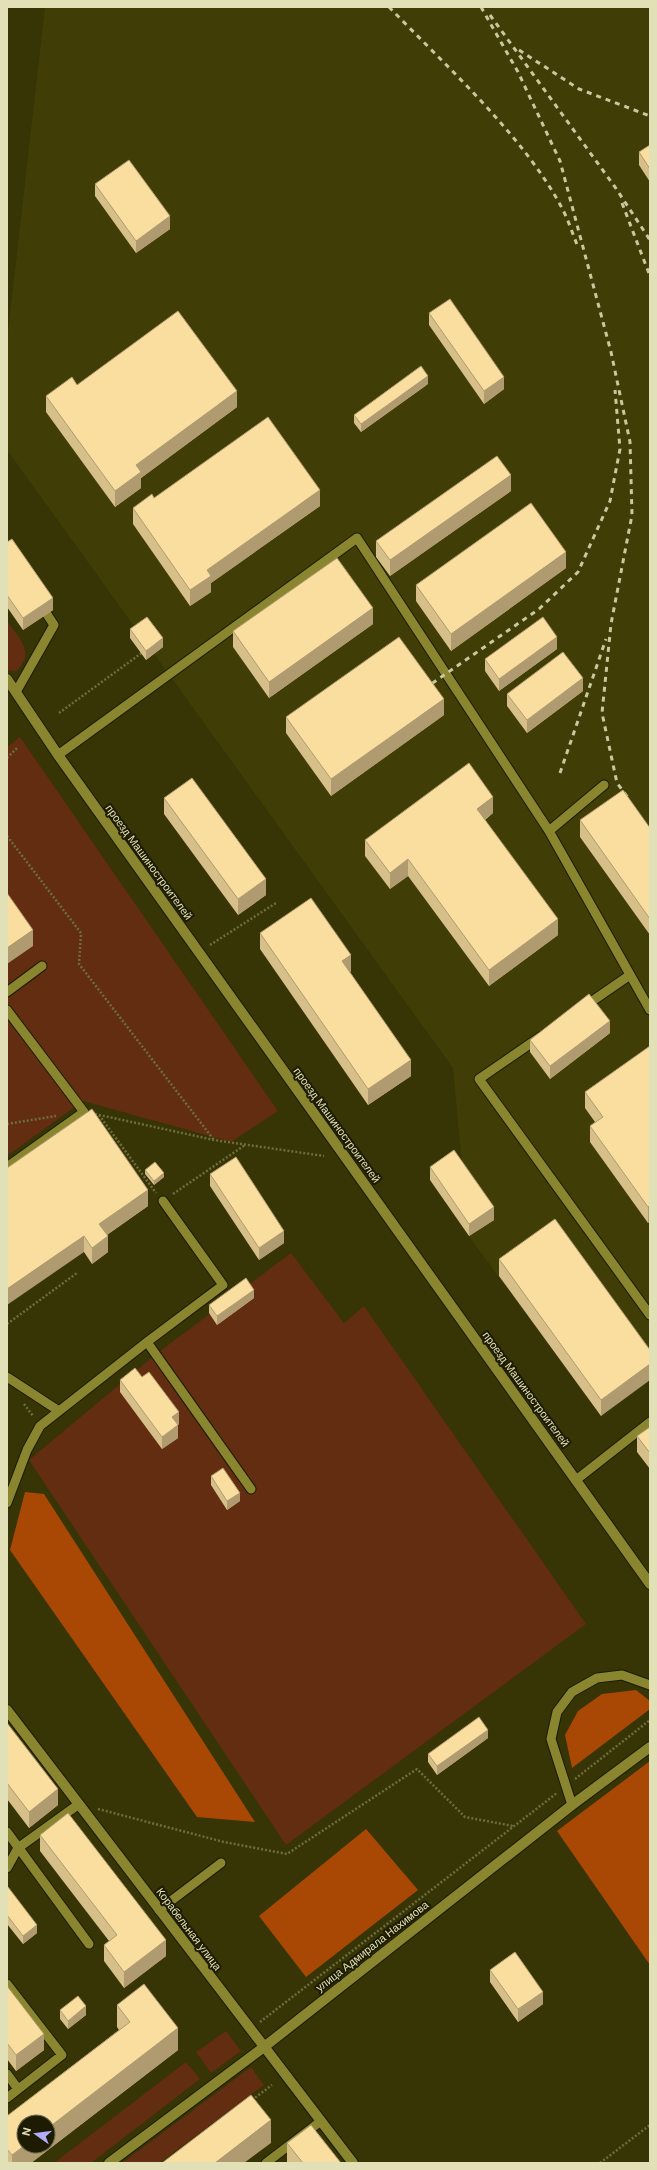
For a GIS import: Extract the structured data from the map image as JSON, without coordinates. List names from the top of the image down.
{
  "streets": {
    "street": ["проезд Машиностроителей", "Корабельная улица", "улица Адмирала Нахимова"]
  },
  "crossings": [
    ["Корабельная улица", "улица Адмирала Нахимова"]
  ],
  "north": "left"
}
